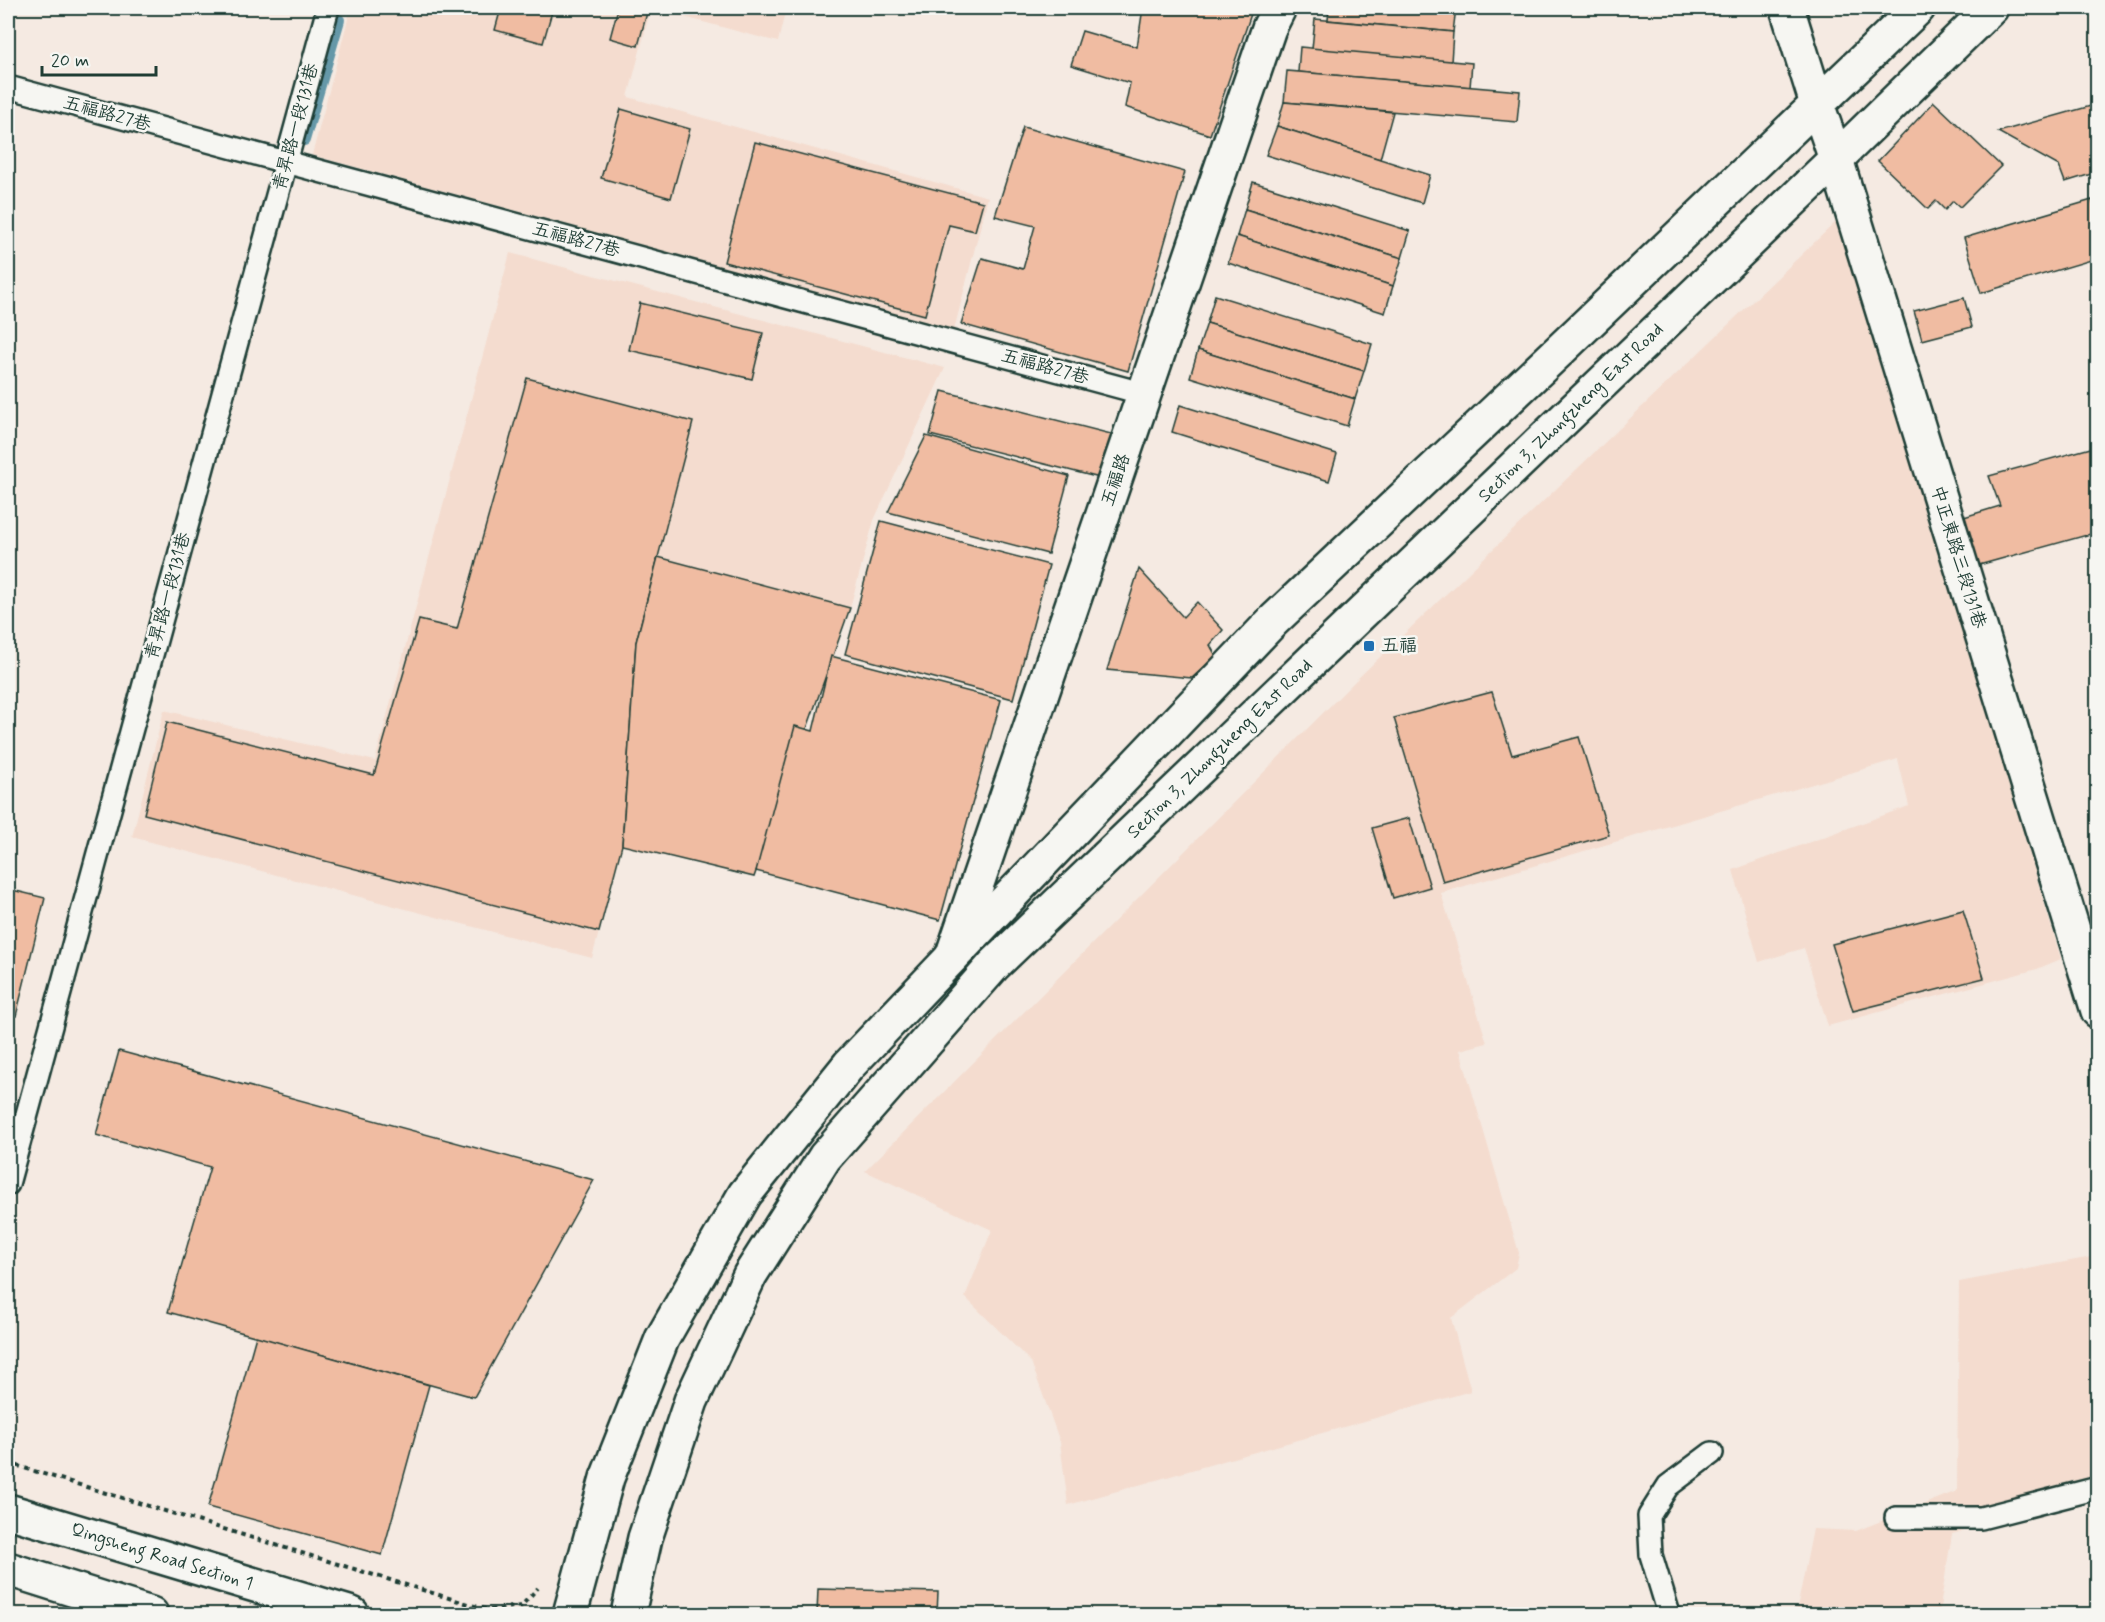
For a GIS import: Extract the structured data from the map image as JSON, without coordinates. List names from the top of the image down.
{
  "streets": {
    "main road": [
      "Section 3, Zhongzheng East Road",
      "五福路",
      "中正東路三段131巷",
      "Qingsheng Road Section 1"
    ],
    "lane": ["五福路27巷", "青昇路一段131巷"]
  },
  "crossings": [
    ["五福路27巷", "青昇路一段131巷"],
    ["五福路27巷", "五福路"],
    ["Section 3, Zhongzheng East Road", "中正東路三段131巷"]
  ],
  "places": {
    "transit": ["五福"]
  },
  "scale_bar": "20 m"
}
